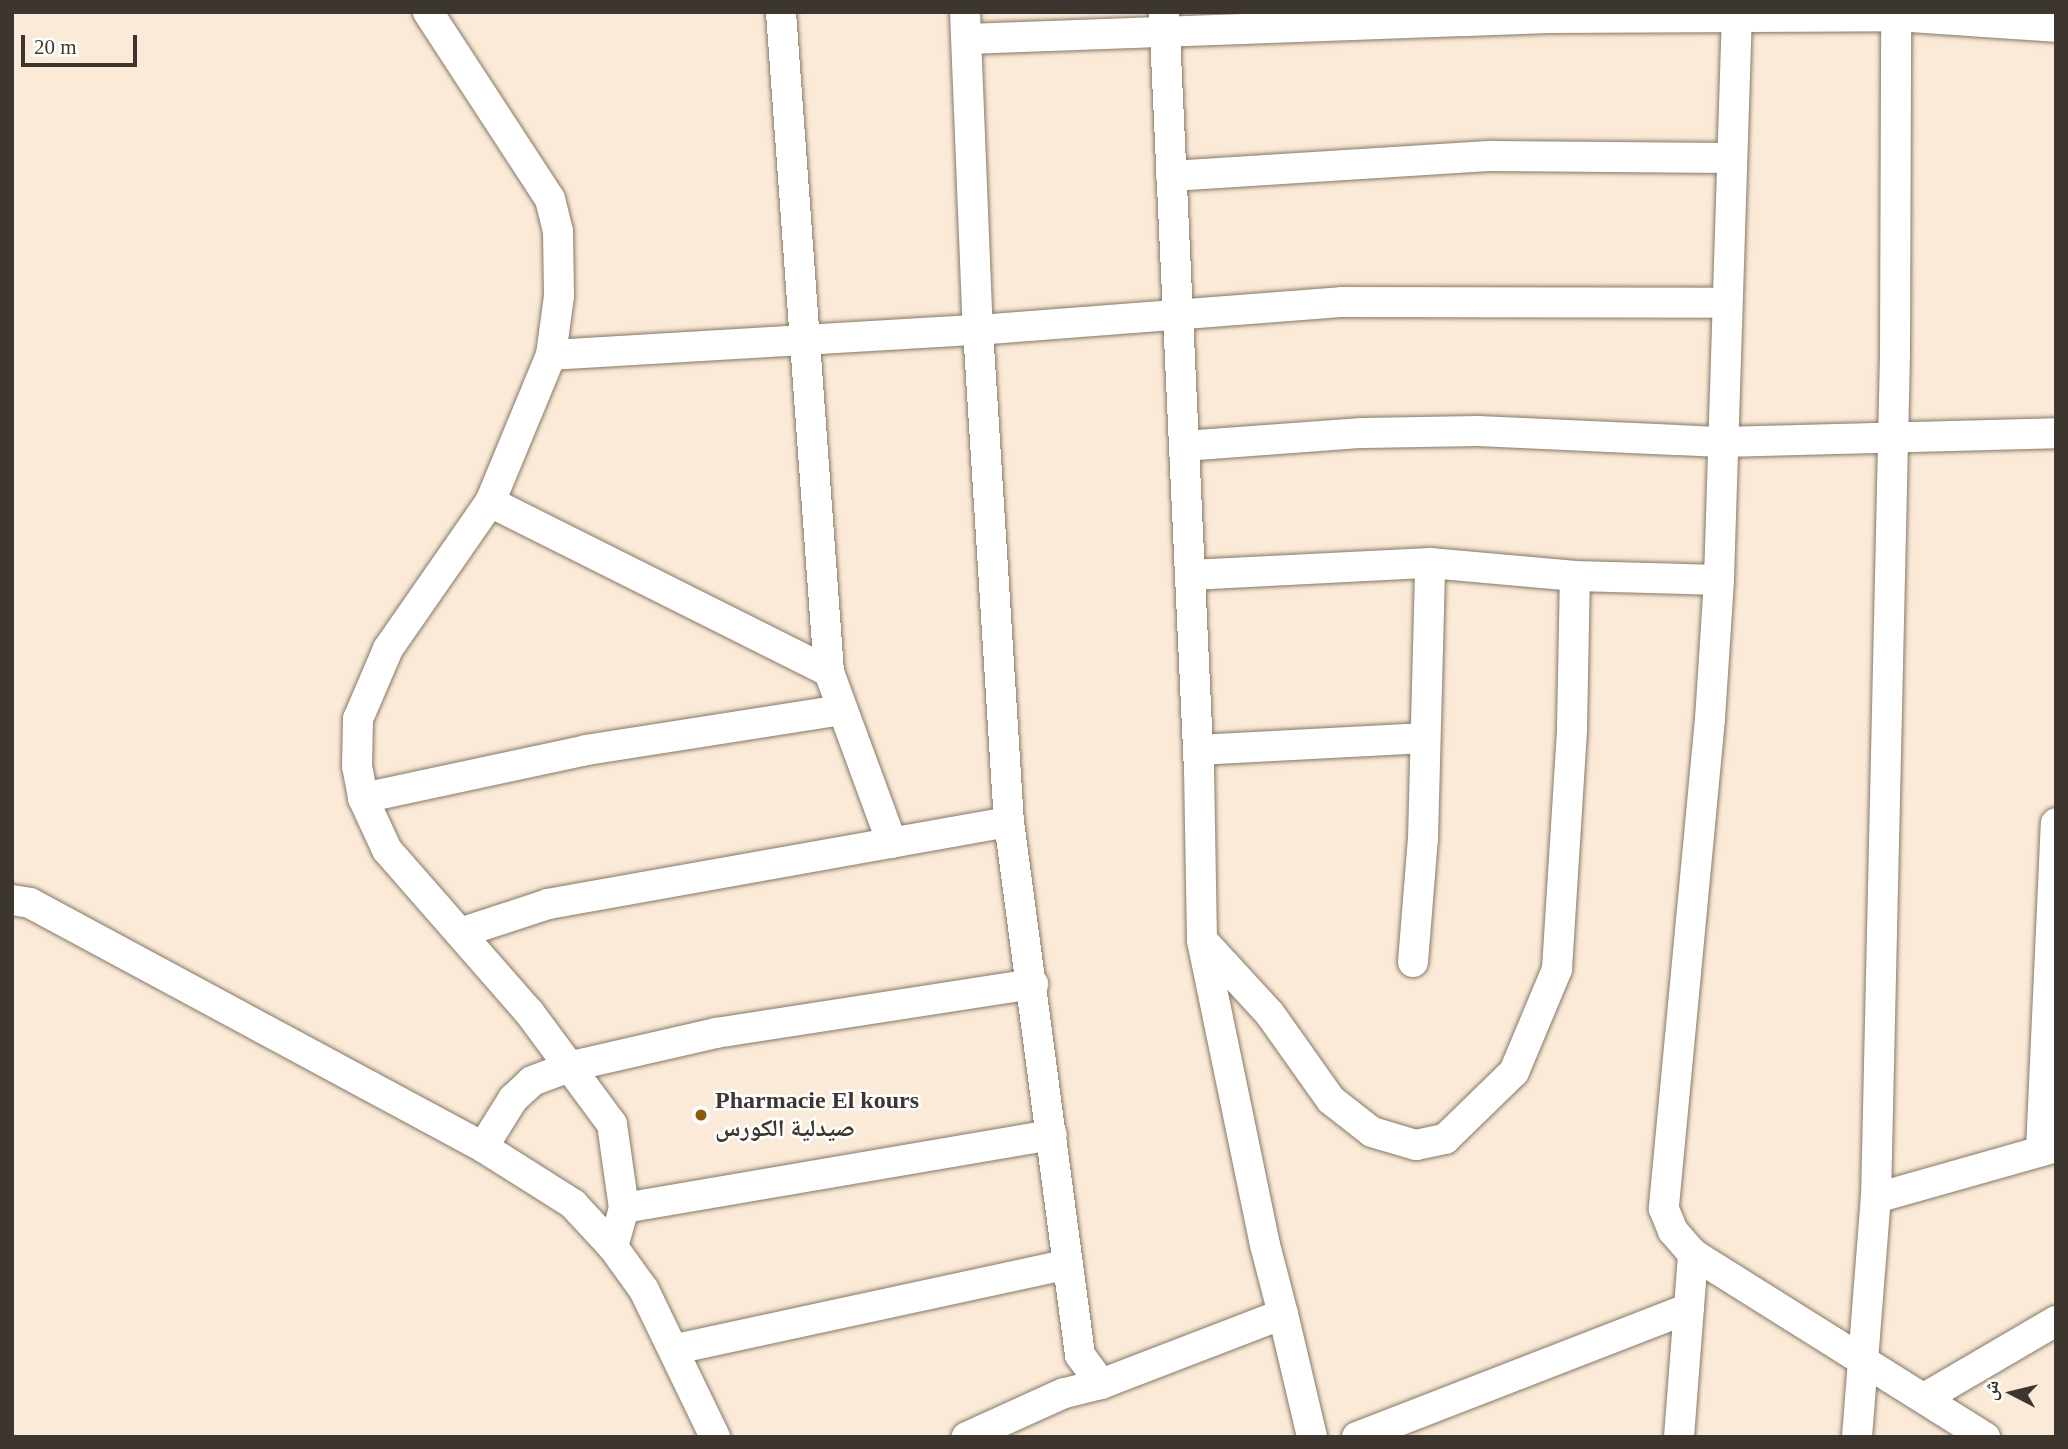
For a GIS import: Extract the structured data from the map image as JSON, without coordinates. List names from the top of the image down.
{
  "places": ["Pharmacie El kours صيدلية الكورس"],
  "scale_bar": "20 m",
  "north": "left"
}
